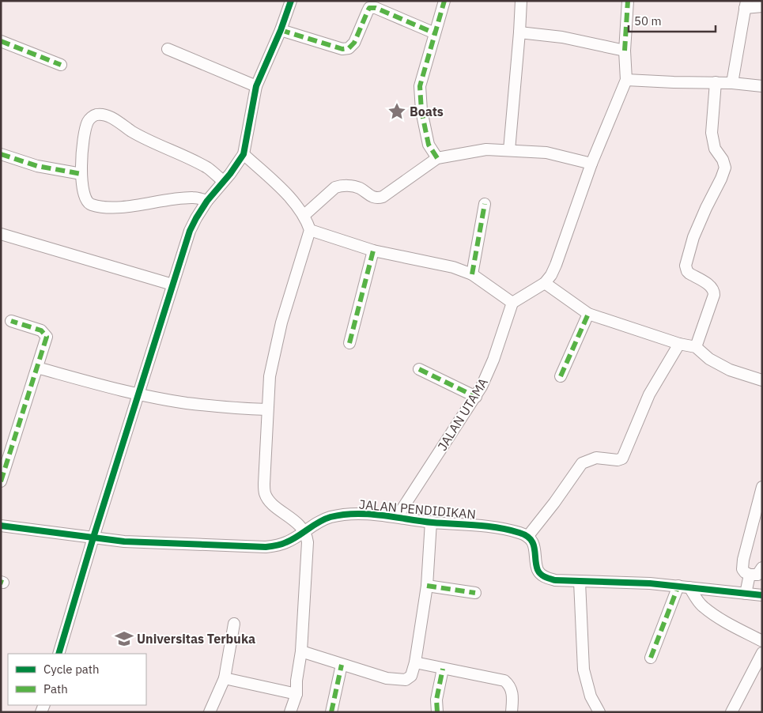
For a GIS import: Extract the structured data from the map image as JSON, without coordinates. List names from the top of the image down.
{
  "streets": {
    "street": ["JALAN UTAMA", "JALAN PENDIDIKAN"]
  },
  "crossings": [
    ["JALAN UTAMA", "JALAN PENDIDIKAN"]
  ],
  "places": {
    "place": ["Boats"],
    "school or university": ["Universitas Terbuka"]
  },
  "legend": ["Cycle path", "Path"],
  "scale_bar": "50 m"
}
